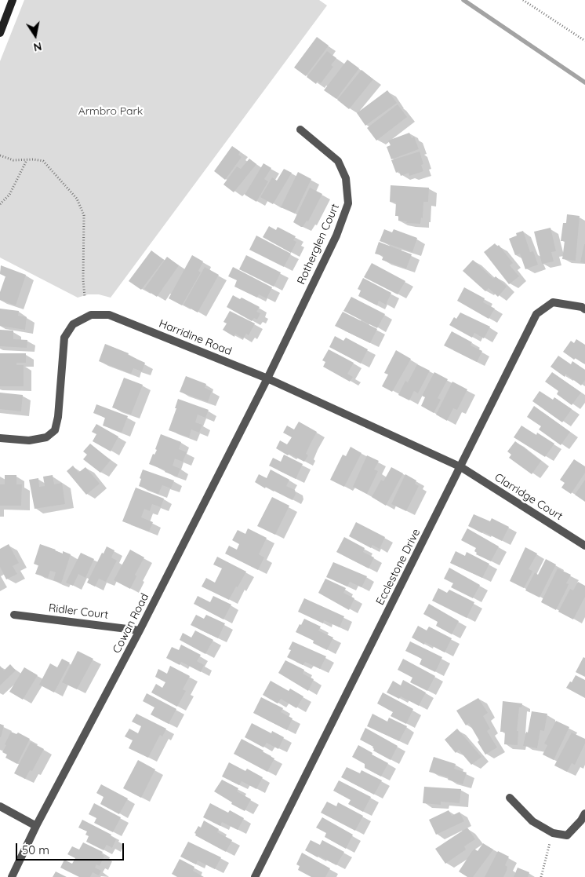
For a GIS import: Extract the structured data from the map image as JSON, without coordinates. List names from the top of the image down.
{
  "streets": {
    "street": [
      "Rotherglen Court",
      "Harridine Road",
      "Clarridge Court",
      "Ecclestone Drive",
      "Ridler Court",
      "Cowan Road"
    ]
  },
  "crossings": [
    ["Rotherglen Court", "Harridine Road"],
    ["Rotherglen Court", "Cowan Road"],
    ["Harridine Road", "Clarridge Court"],
    ["Harridine Road", "Ecclestone Drive"],
    ["Harridine Road", "Cowan Road"],
    ["Clarridge Court", "Ecclestone Drive"],
    ["Ridler Court", "Cowan Road"]
  ],
  "parks": ["Armbro Park"],
  "scale_bar": "50 m",
  "north": "bottom"
}
